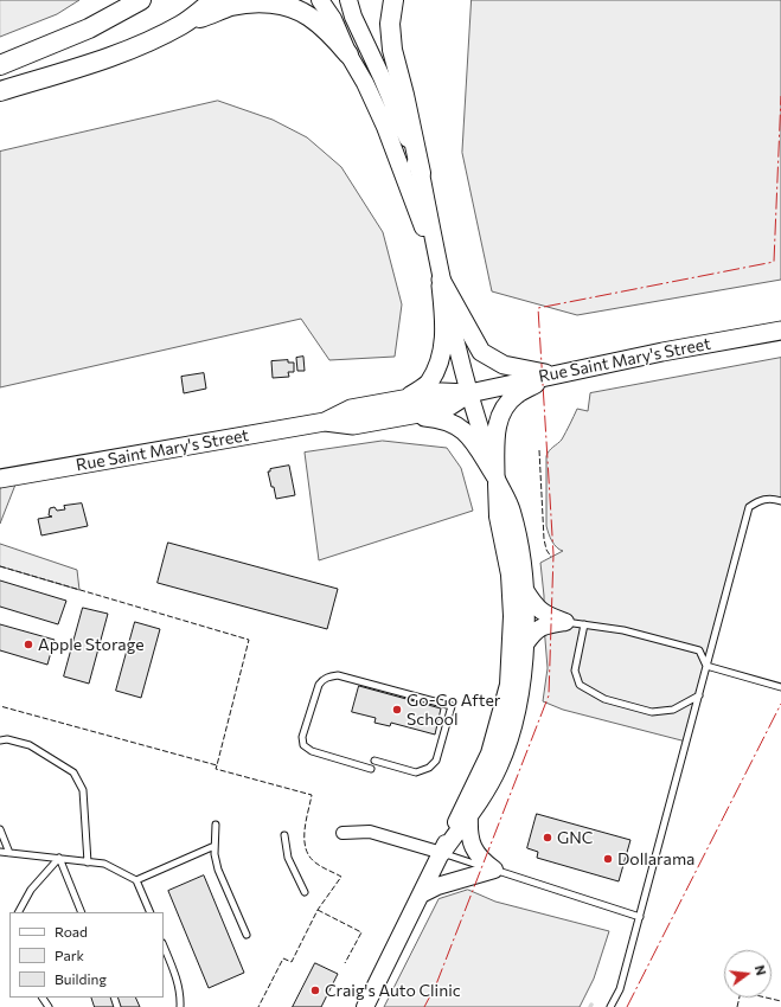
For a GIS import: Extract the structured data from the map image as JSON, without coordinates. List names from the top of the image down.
{
  "streets": {
    "main road": ["Rue Saint Mary's Street"]
  },
  "places": [
    "Apple Storage",
    "Go-Go After School",
    "GNC",
    "Dollarama",
    "Craig's Auto Clinic"
  ],
  "legend": ["Road", "Park", "Building"],
  "north": "right"
}
